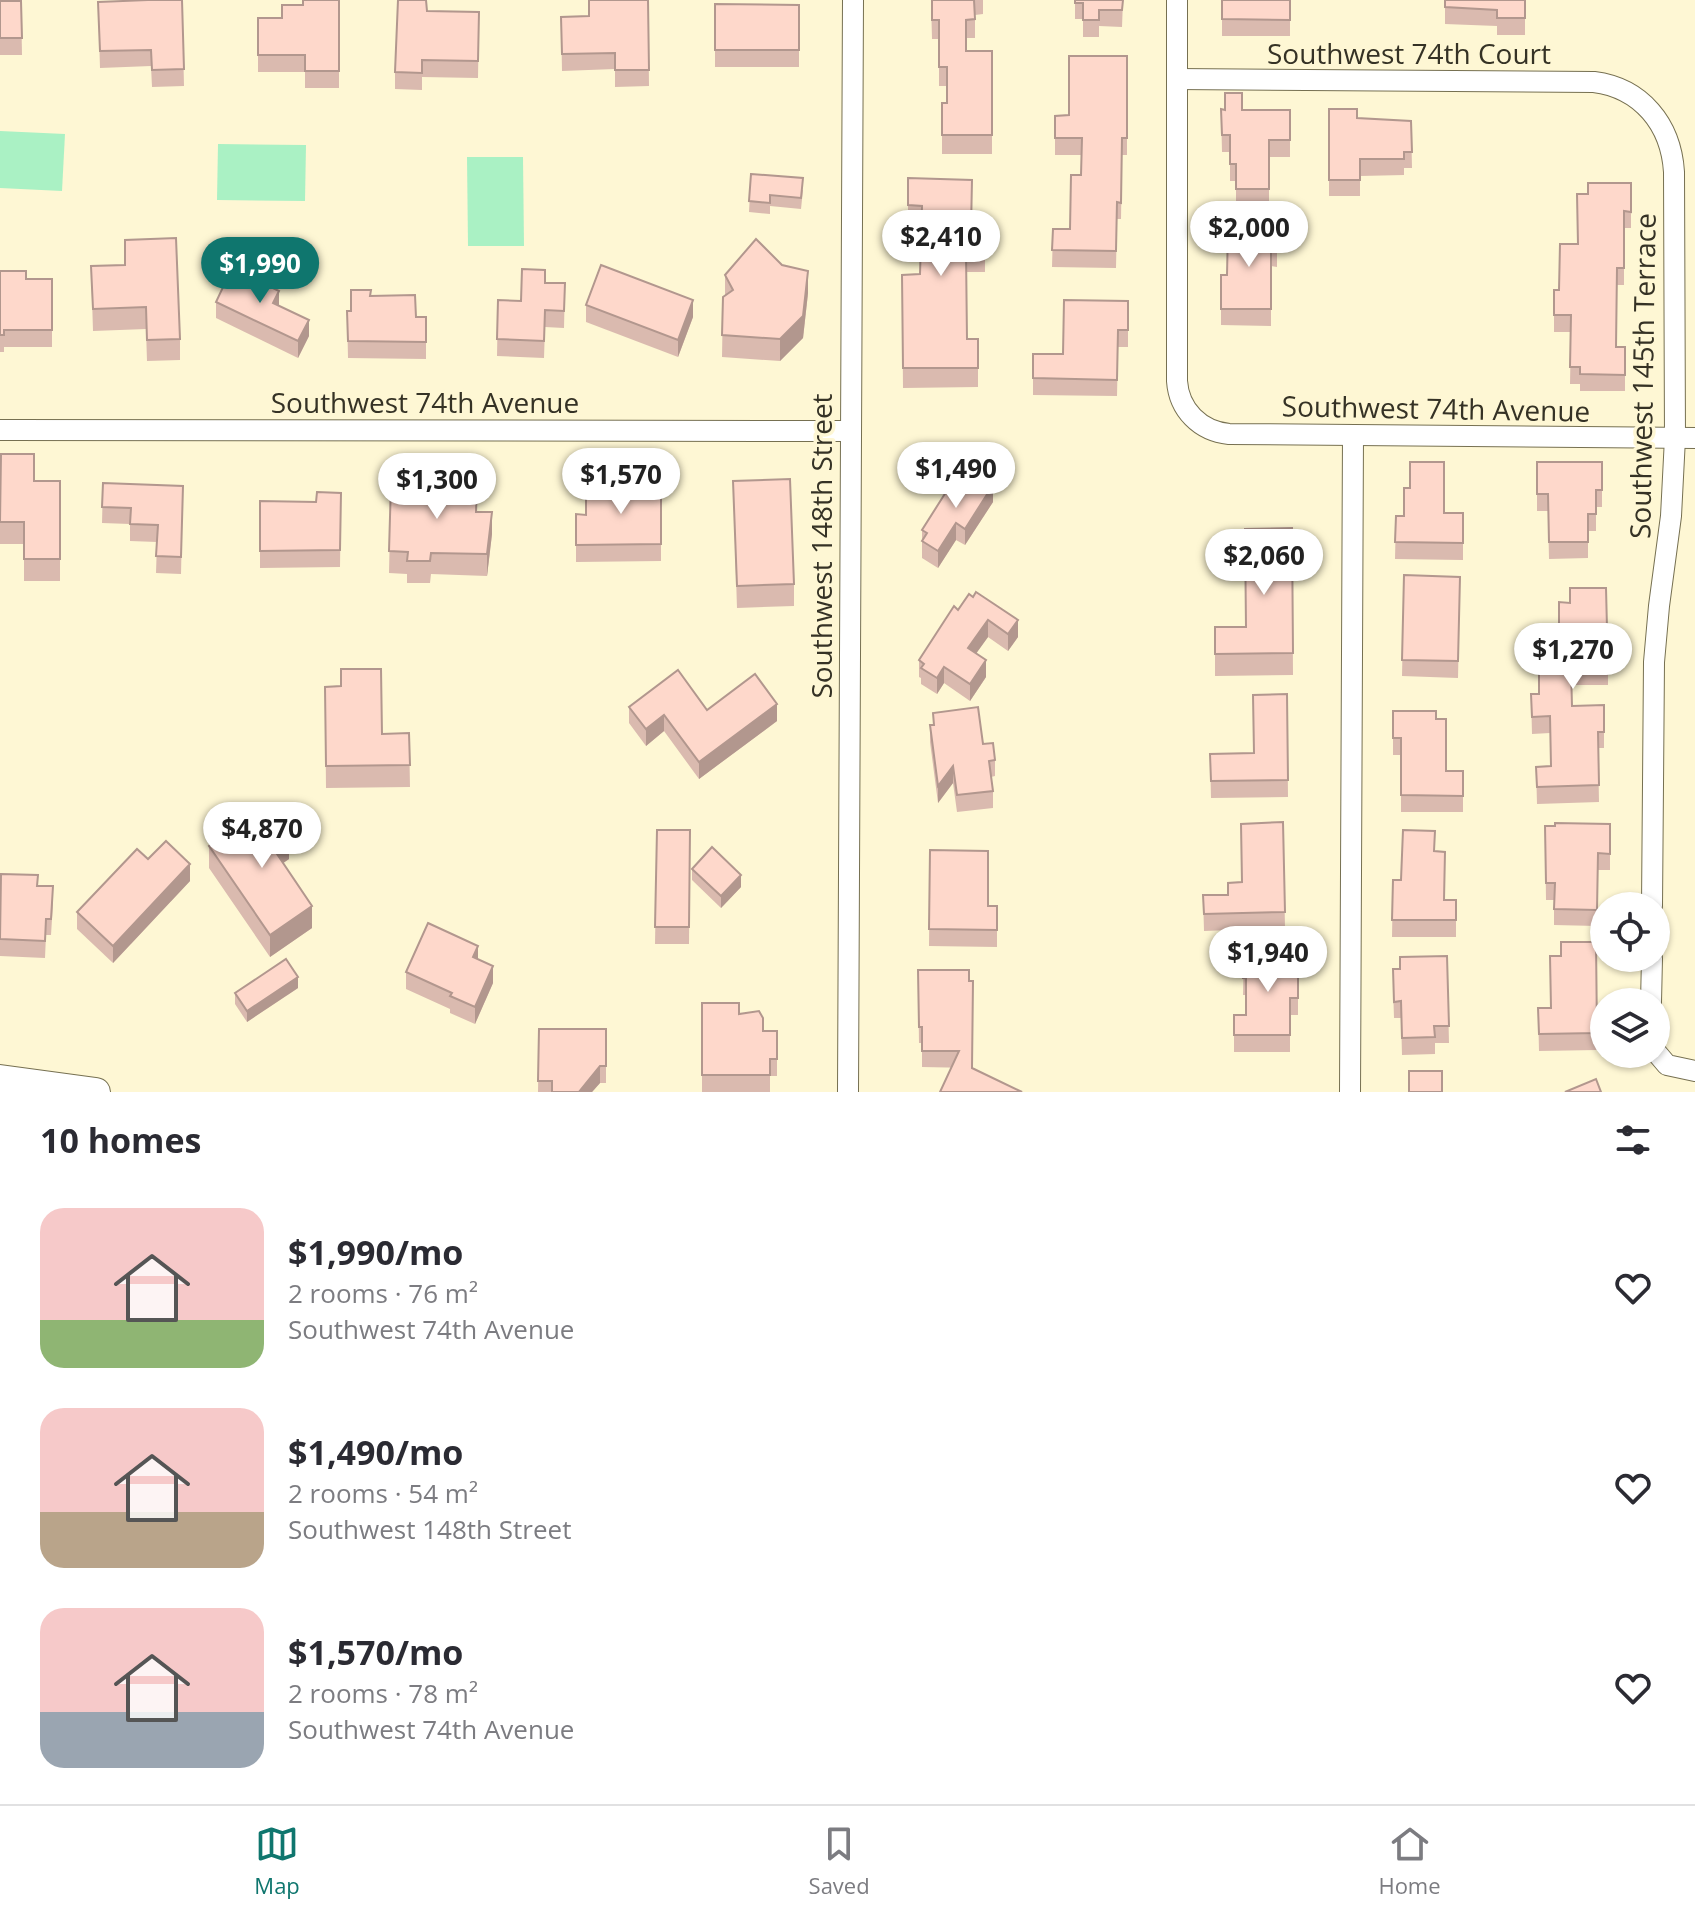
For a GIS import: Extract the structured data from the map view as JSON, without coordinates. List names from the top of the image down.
{
  "streets": {
    "street": [
      "Southwest 74th Court",
      "Southwest 145th Terrace",
      "Southwest 74th Avenue",
      "Southwest 148th Street"
    ]
  },
  "crossings": [
    ["Southwest 74th Court", "Southwest 145th Terrace"],
    ["Southwest 74th Court", "Southwest 74th Avenue"],
    ["Southwest 145th Terrace", "Southwest 74th Avenue"],
    ["Southwest 74th Avenue", "Southwest 148th Street"]
  ],
  "page": {
    "price": [
      "$2,000",
      "$2,410",
      "$1,990",
      "$1,490",
      "$1,570",
      "$1,300",
      "$2,060",
      "$1,270",
      "$4,870",
      "$1,940"
    ],
    "heading": "10 homes",
    "list": [
      {
        "name": "$1,990/mo",
        "note": "2 rooms · 76 m² · Southwest 74th Avenue"
      },
      {
        "name": "$1,490/mo",
        "note": "2 rooms · 54 m² · Southwest 148th Street"
      },
      {
        "name": "$1,570/mo",
        "note": "2 rooms · 78 m² · Southwest 74th Avenue"
      }
    ],
    "tabs": ["Map", "Saved", "Home"]
  }
}
